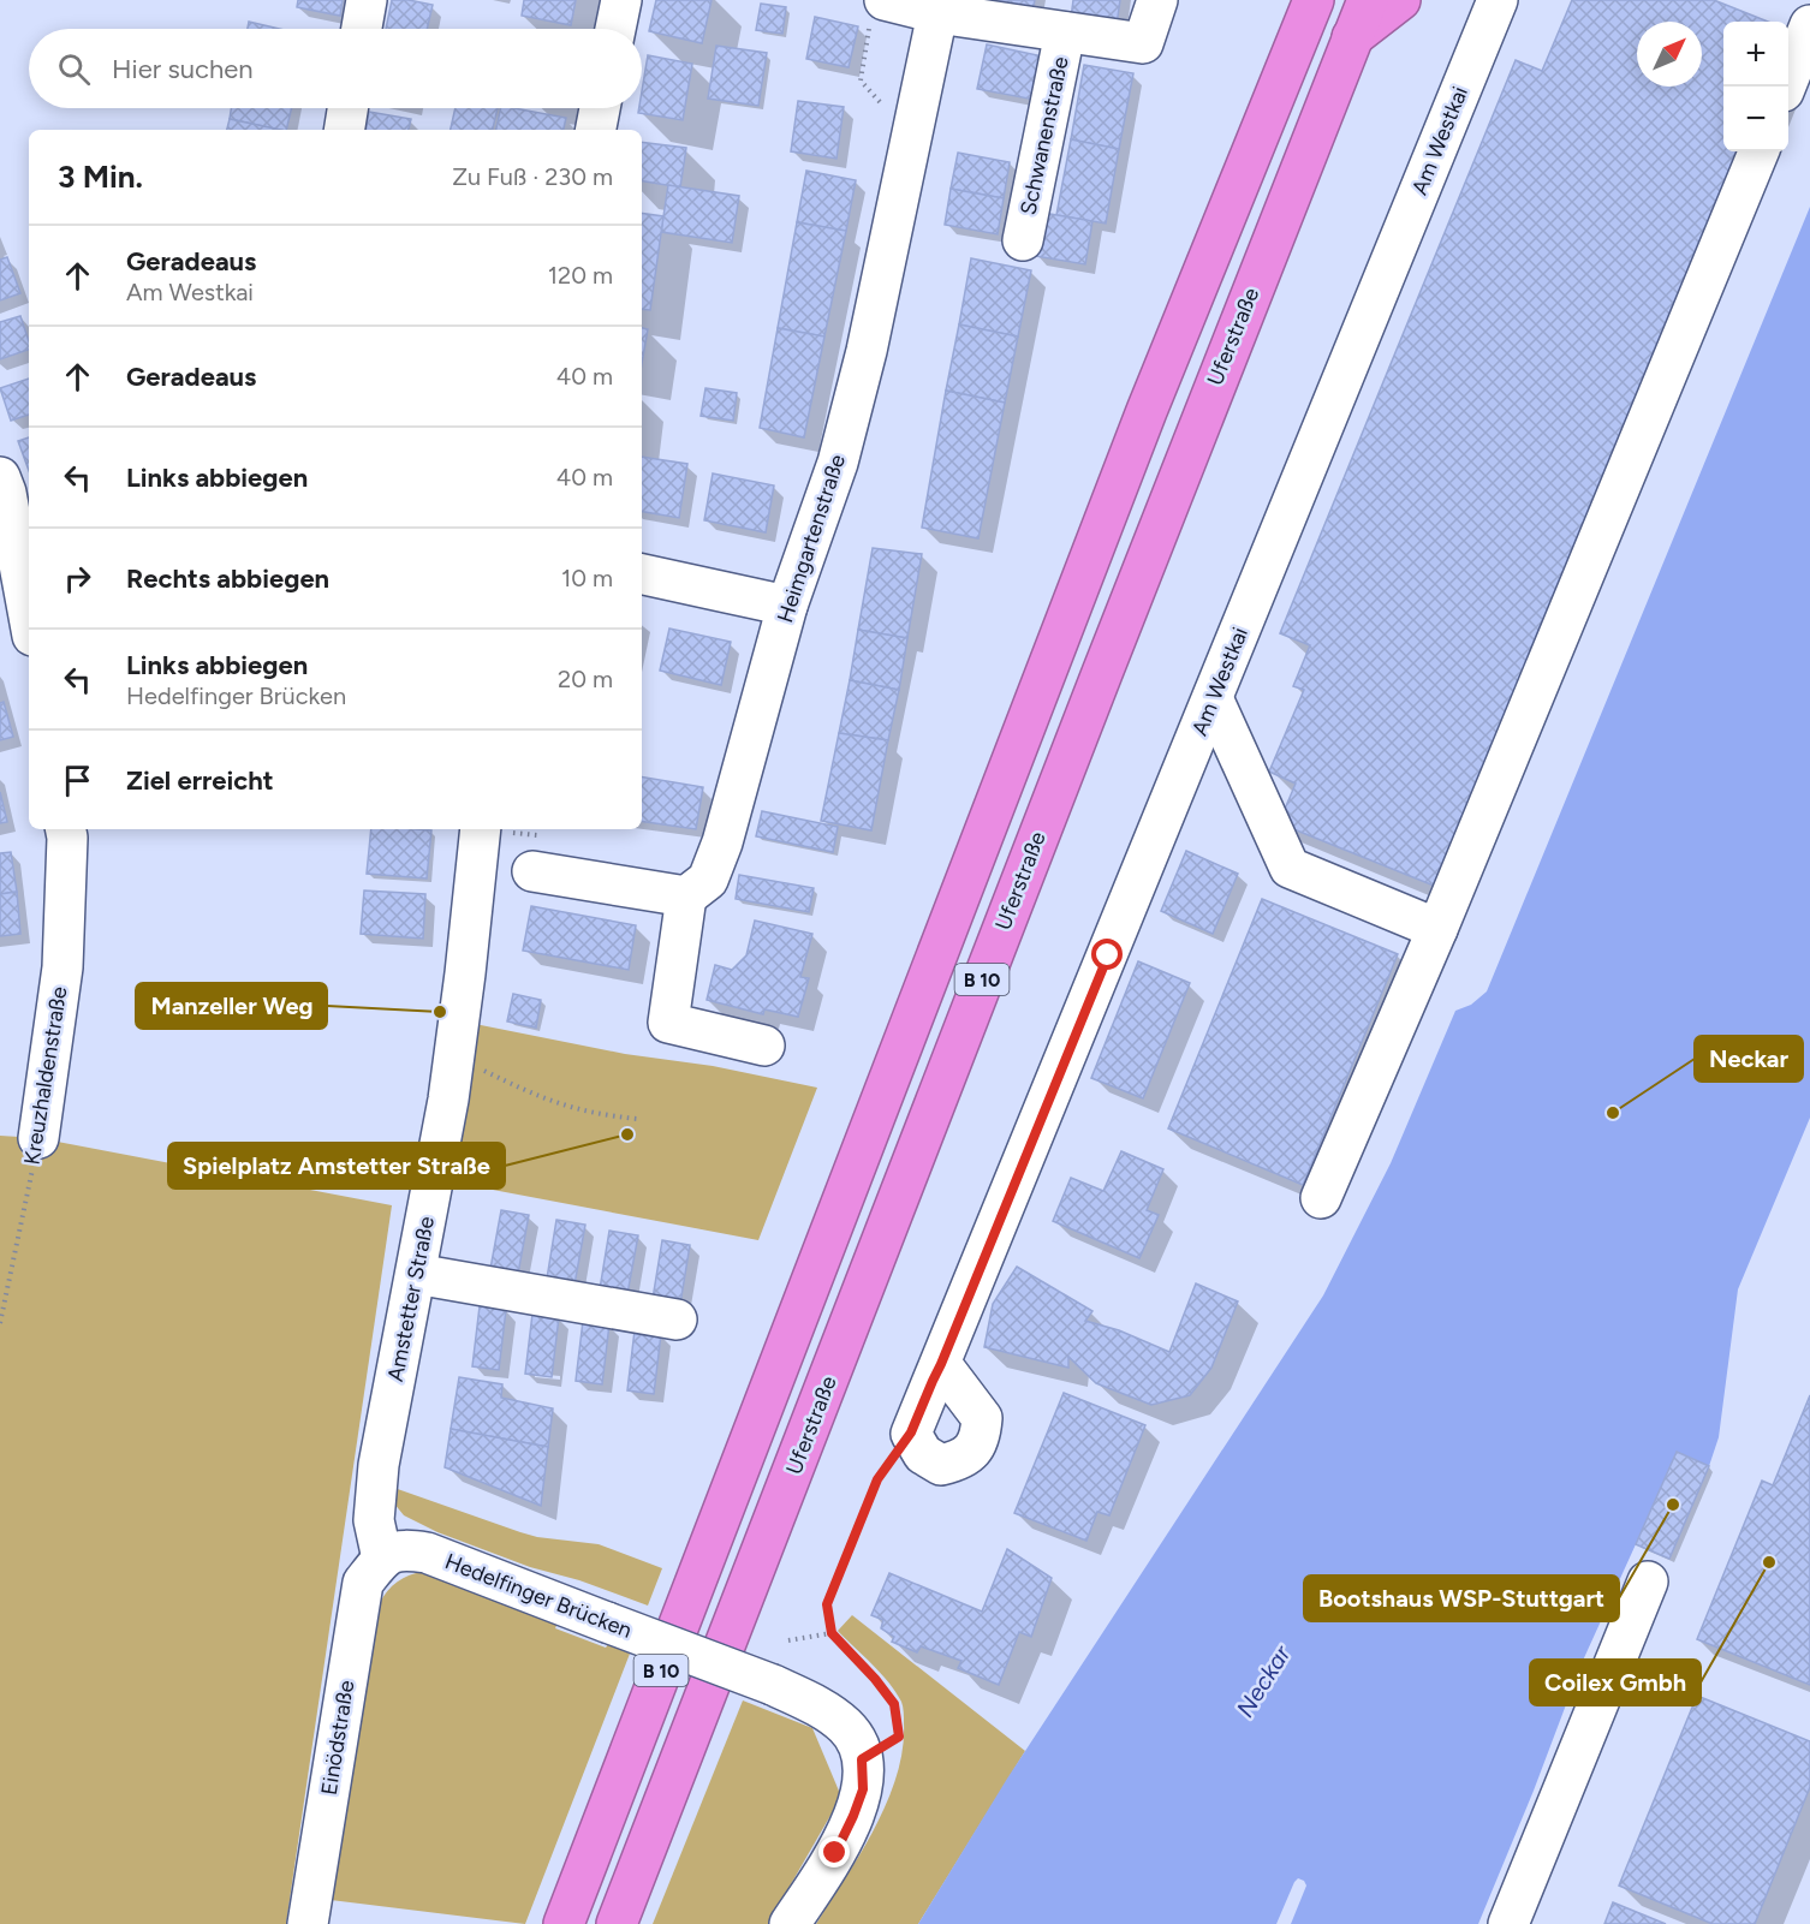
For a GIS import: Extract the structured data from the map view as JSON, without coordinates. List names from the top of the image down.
{
  "streets": {
    "highway": ["Uferstraße", "B 10"],
    "street": [
      "Schwanenstraße",
      "Am Westkai",
      "Heimgartenstraße",
      "Kreuzhaldenstraße",
      "Amstetter Straße",
      "Hedelfinger Brücken",
      "Einödstraße"
    ]
  },
  "crossings": [
    ["Schwanenstraße", "Heimgartenstraße"],
    ["Amstetter Straße", "Hedelfinger Brücken"],
    ["Amstetter Straße", "Einödstraße"],
    ["Hedelfinger Brücken", "Einödstraße"]
  ],
  "water": ["Neckar"],
  "places": [
    "Manzeller Weg",
    "Neckar",
    "Spielplatz Amstetter Straße",
    "Bootshaus WSP-Stuttgart",
    "Coilex Gmbh"
  ],
  "north": "top right",
  "page": {
    "map_buttons": ["+", "−"],
    "search": "Hier suchen",
    "heading": ["3 Min.", "Zu Fuß · 230 m"],
    "list": [
      ["Geradeaus", "Am Westkai", "120 m"],
      ["Geradeaus", "40 m"],
      ["Links abbiegen", "40 m"],
      ["Rechts abbiegen", "10 m"],
      ["Links abbiegen", "Hedelfinger Brücken", "20 m"],
      "Ziel erreicht"
    ]
  }
}
